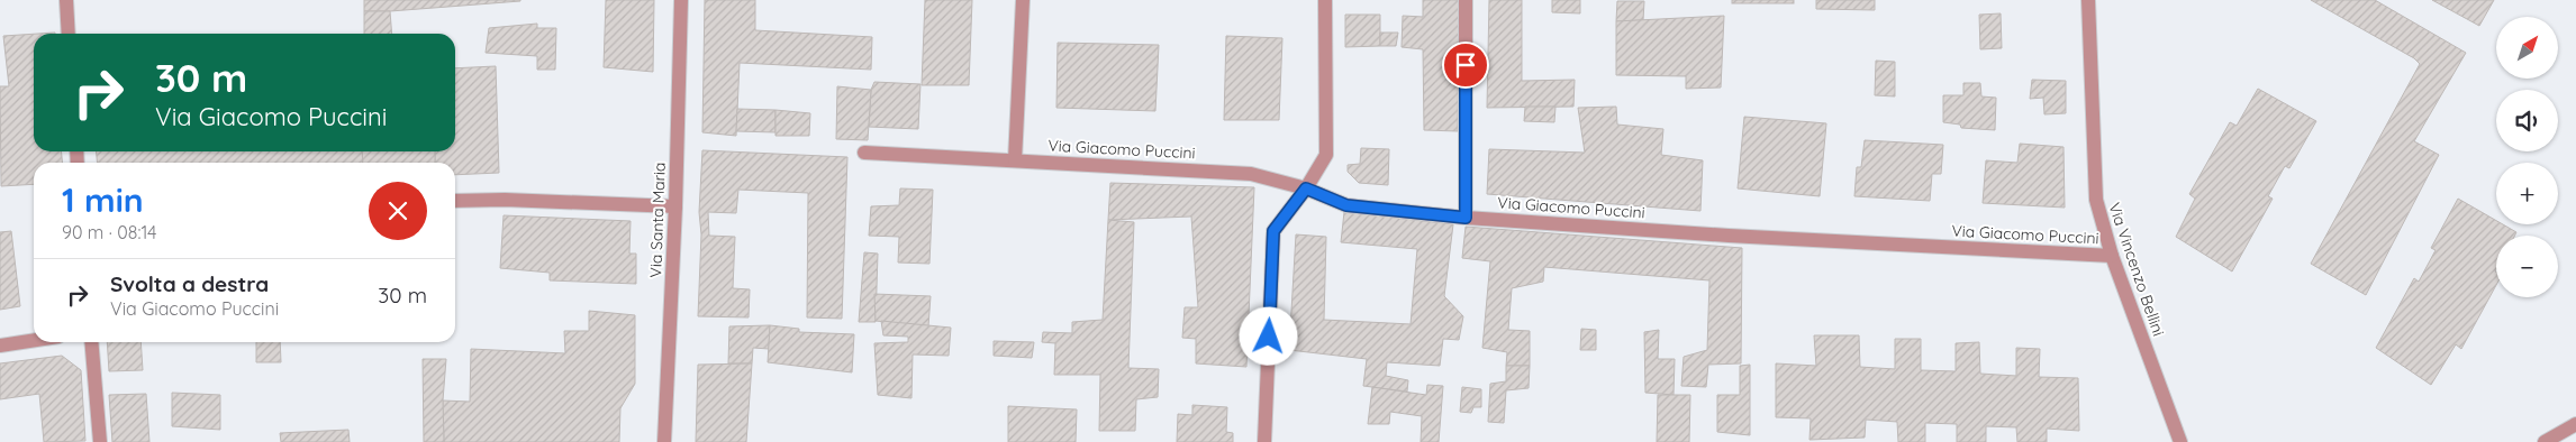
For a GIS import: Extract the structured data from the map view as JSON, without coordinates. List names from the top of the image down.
{
  "streets": {
    "street": ["Via Giacomo Puccini", "Via Santa Maria", "Via Vincenzo Bellini"]
  },
  "crossings": [
    ["Via Giacomo Puccini", "Via Vincenzo Bellini"]
  ],
  "north": "top right",
  "page": {
    "map_buttons": ["+", "−"],
    "turn": ["30 m", "Via Giacomo Puccini"],
    "heading": ["1 min", "90 m · 08:14"],
    "list": [
      {
        "name": "Svolta a destra",
        "note": "Via Giacomo Puccini",
        "value": "30 m"
      }
    ]
  }
}
